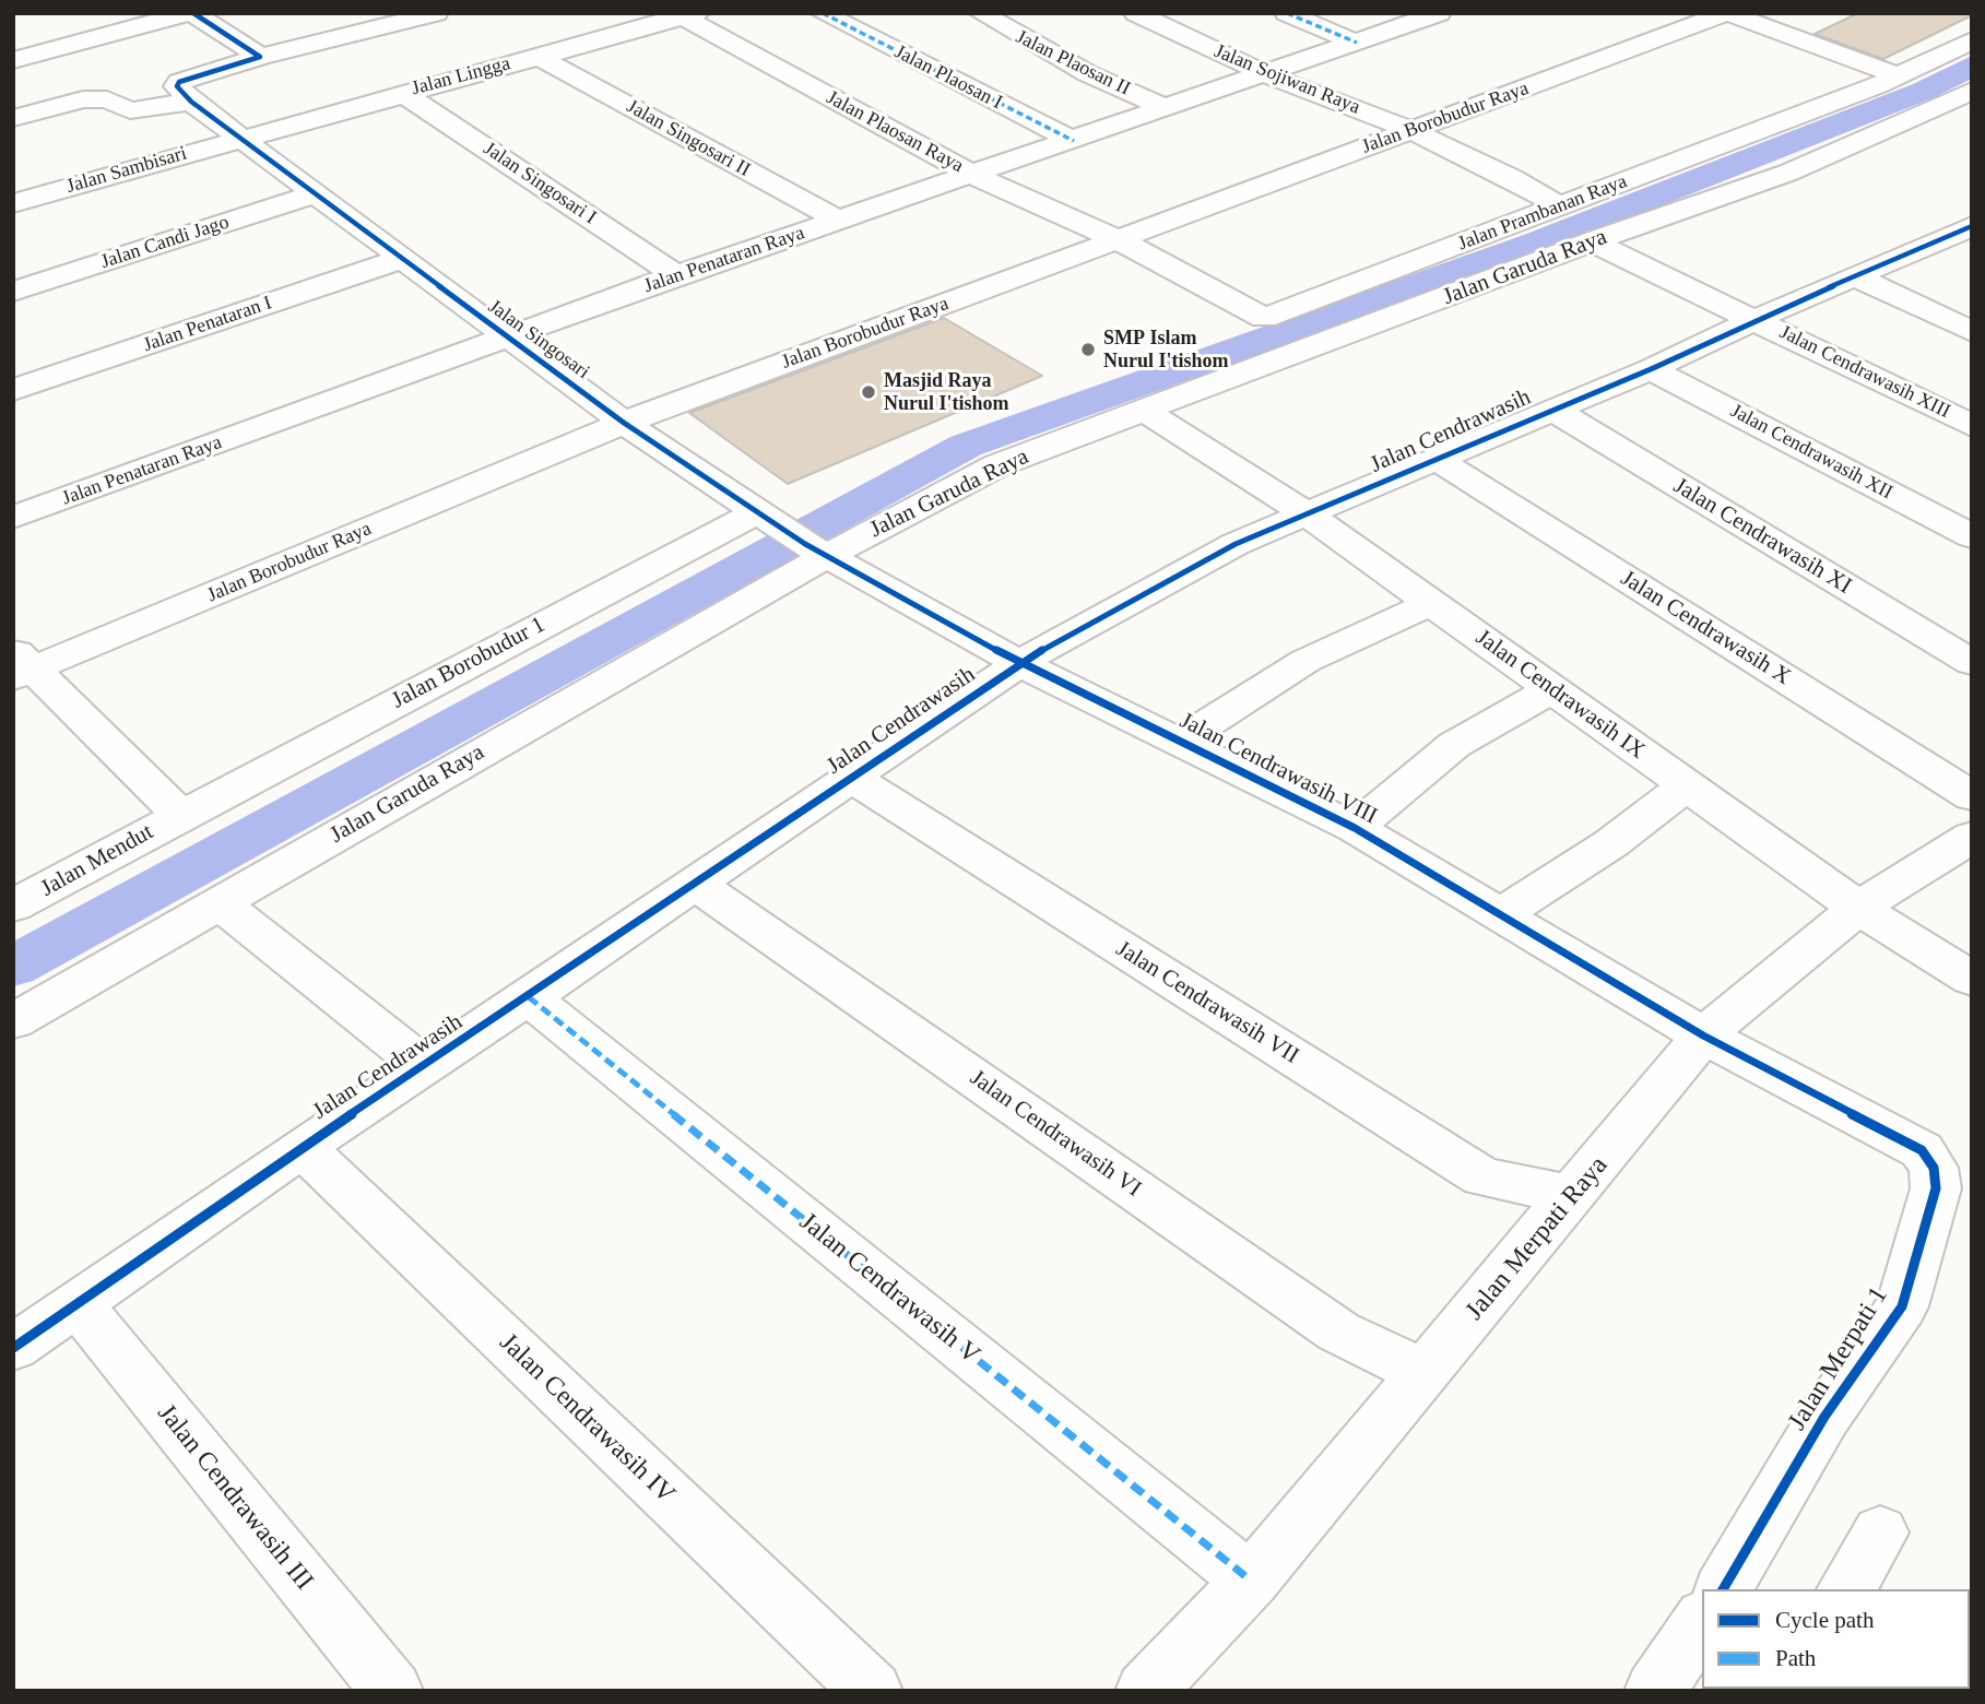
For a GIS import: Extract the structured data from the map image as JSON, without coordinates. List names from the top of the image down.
{
  "streets": {
    "street": [
      "Jalan Plaosan II",
      "Jalan Lingga",
      "Jalan Plaosan I",
      "Jalan Sojiwan Raya",
      "Jalan Borobudur Raya",
      "Jalan Plaosan Raya",
      "Jalan Singosari II",
      "Jalan Sambisari",
      "Jalan Singosari I",
      "Jalan Prambanan Raya",
      "Jalan Candi Jago",
      "Jalan Penataran Raya",
      "Jalan Garuda Raya",
      "Jalan Penataran I",
      "Jalan Singosari",
      "Jalan Cendrawasih XIII",
      "Jalan Cendrawasih",
      "Jalan Cendrawasih XII",
      "Jalan Cendrawasih XI",
      "Jalan Cendrawasih X",
      "Jalan Borobudur 1",
      "Jalan Cendrawasih IX",
      "Jalan Cendrawasih VIII",
      "Jalan Mendut",
      "Jalan Cendrawasih VII",
      "Jalan Cendrawasih VI",
      "Jalan Merpati Raya",
      "Jalan Cendrawasih V",
      "Jalan Merpati 1",
      "Jalan Cendrawasih IV",
      "Jalan Cendrawasih III"
    ]
  },
  "crossings": [
    ["Jalan Plaosan II", "Jalan Penataran Raya"],
    ["Jalan Lingga", "Jalan Plaosan Raya"],
    ["Jalan Lingga", "Jalan Singosari II"],
    ["Jalan Lingga", "Jalan Sambisari"],
    ["Jalan Lingga", "Jalan Singosari I"],
    ["Jalan Lingga", "Jalan Singosari"],
    ["Jalan Plaosan I", "Jalan Penataran Raya"],
    ["Jalan Sojiwan Raya", "Jalan Borobudur Raya"],
    ["Jalan Sojiwan Raya", "Jalan Prambanan Raya"],
    ["Jalan Sojiwan Raya", "Jalan Penataran Raya"],
    ["Jalan Borobudur Raya", "Jalan Plaosan Raya"],
    ["Jalan Borobudur Raya", "Jalan Prambanan Raya"],
    ["Jalan Borobudur Raya", "Jalan Singosari"],
    ["Jalan Plaosan Raya", "Jalan Prambanan Raya"],
    ["Jalan Plaosan Raya", "Jalan Penataran Raya"],
    ["Jalan Singosari II", "Jalan Penataran Raya"],
    ["Jalan Sambisari", "Jalan Singosari"],
    ["Jalan Singosari I", "Jalan Penataran Raya"],
    ["Jalan Candi Jago", "Jalan Singosari"],
    ["Jalan Penataran Raya", "Jalan Singosari"],
    ["Jalan Garuda Raya", "Jalan Singosari"],
    ["Jalan Garuda Raya", "Jalan Cendrawasih XIII"],
    ["Jalan Garuda Raya", "Jalan Cendrawasih IX"],
    ["Jalan Garuda Raya", "Jalan Cendrawasih VIII"],
    ["Jalan Penataran I", "Jalan Singosari"],
    ["Jalan Singosari", "Jalan Borobudur 1"],
    ["Jalan Singosari", "Jalan Cendrawasih VIII"],
    ["Jalan Cendrawasih XIII", "Jalan Cendrawasih"],
    ["Jalan Cendrawasih", "Jalan Cendrawasih XII"],
    ["Jalan Cendrawasih", "Jalan Cendrawasih XI"],
    ["Jalan Cendrawasih", "Jalan Cendrawasih X"],
    ["Jalan Cendrawasih", "Jalan Cendrawasih IX"],
    ["Jalan Cendrawasih", "Jalan Cendrawasih VIII"],
    ["Jalan Cendrawasih", "Jalan Cendrawasih VII"],
    ["Jalan Cendrawasih", "Jalan Cendrawasih VI"],
    ["Jalan Cendrawasih", "Jalan Cendrawasih V"],
    ["Jalan Cendrawasih", "Jalan Cendrawasih IV"],
    ["Jalan Cendrawasih", "Jalan Cendrawasih III"],
    ["Jalan Borobudur 1", "Jalan Mendut"],
    ["Jalan Cendrawasih IX", "Jalan Merpati Raya"],
    ["Jalan Cendrawasih VIII", "Jalan Merpati Raya"],
    ["Jalan Cendrawasih VIII", "Jalan Merpati 1"],
    ["Jalan Cendrawasih VII", "Jalan Merpati Raya"],
    ["Jalan Cendrawasih VI", "Jalan Merpati Raya"],
    ["Jalan Merpati Raya", "Jalan Cendrawasih V"],
    ["Jalan Merpati Raya", "Jalan Merpati 1"]
  ],
  "places": ["SMP Islam Nurul I'tishom", "Masjid Raya Nurul I'tishom"],
  "legend": ["Cycle path", "Path"]
}
